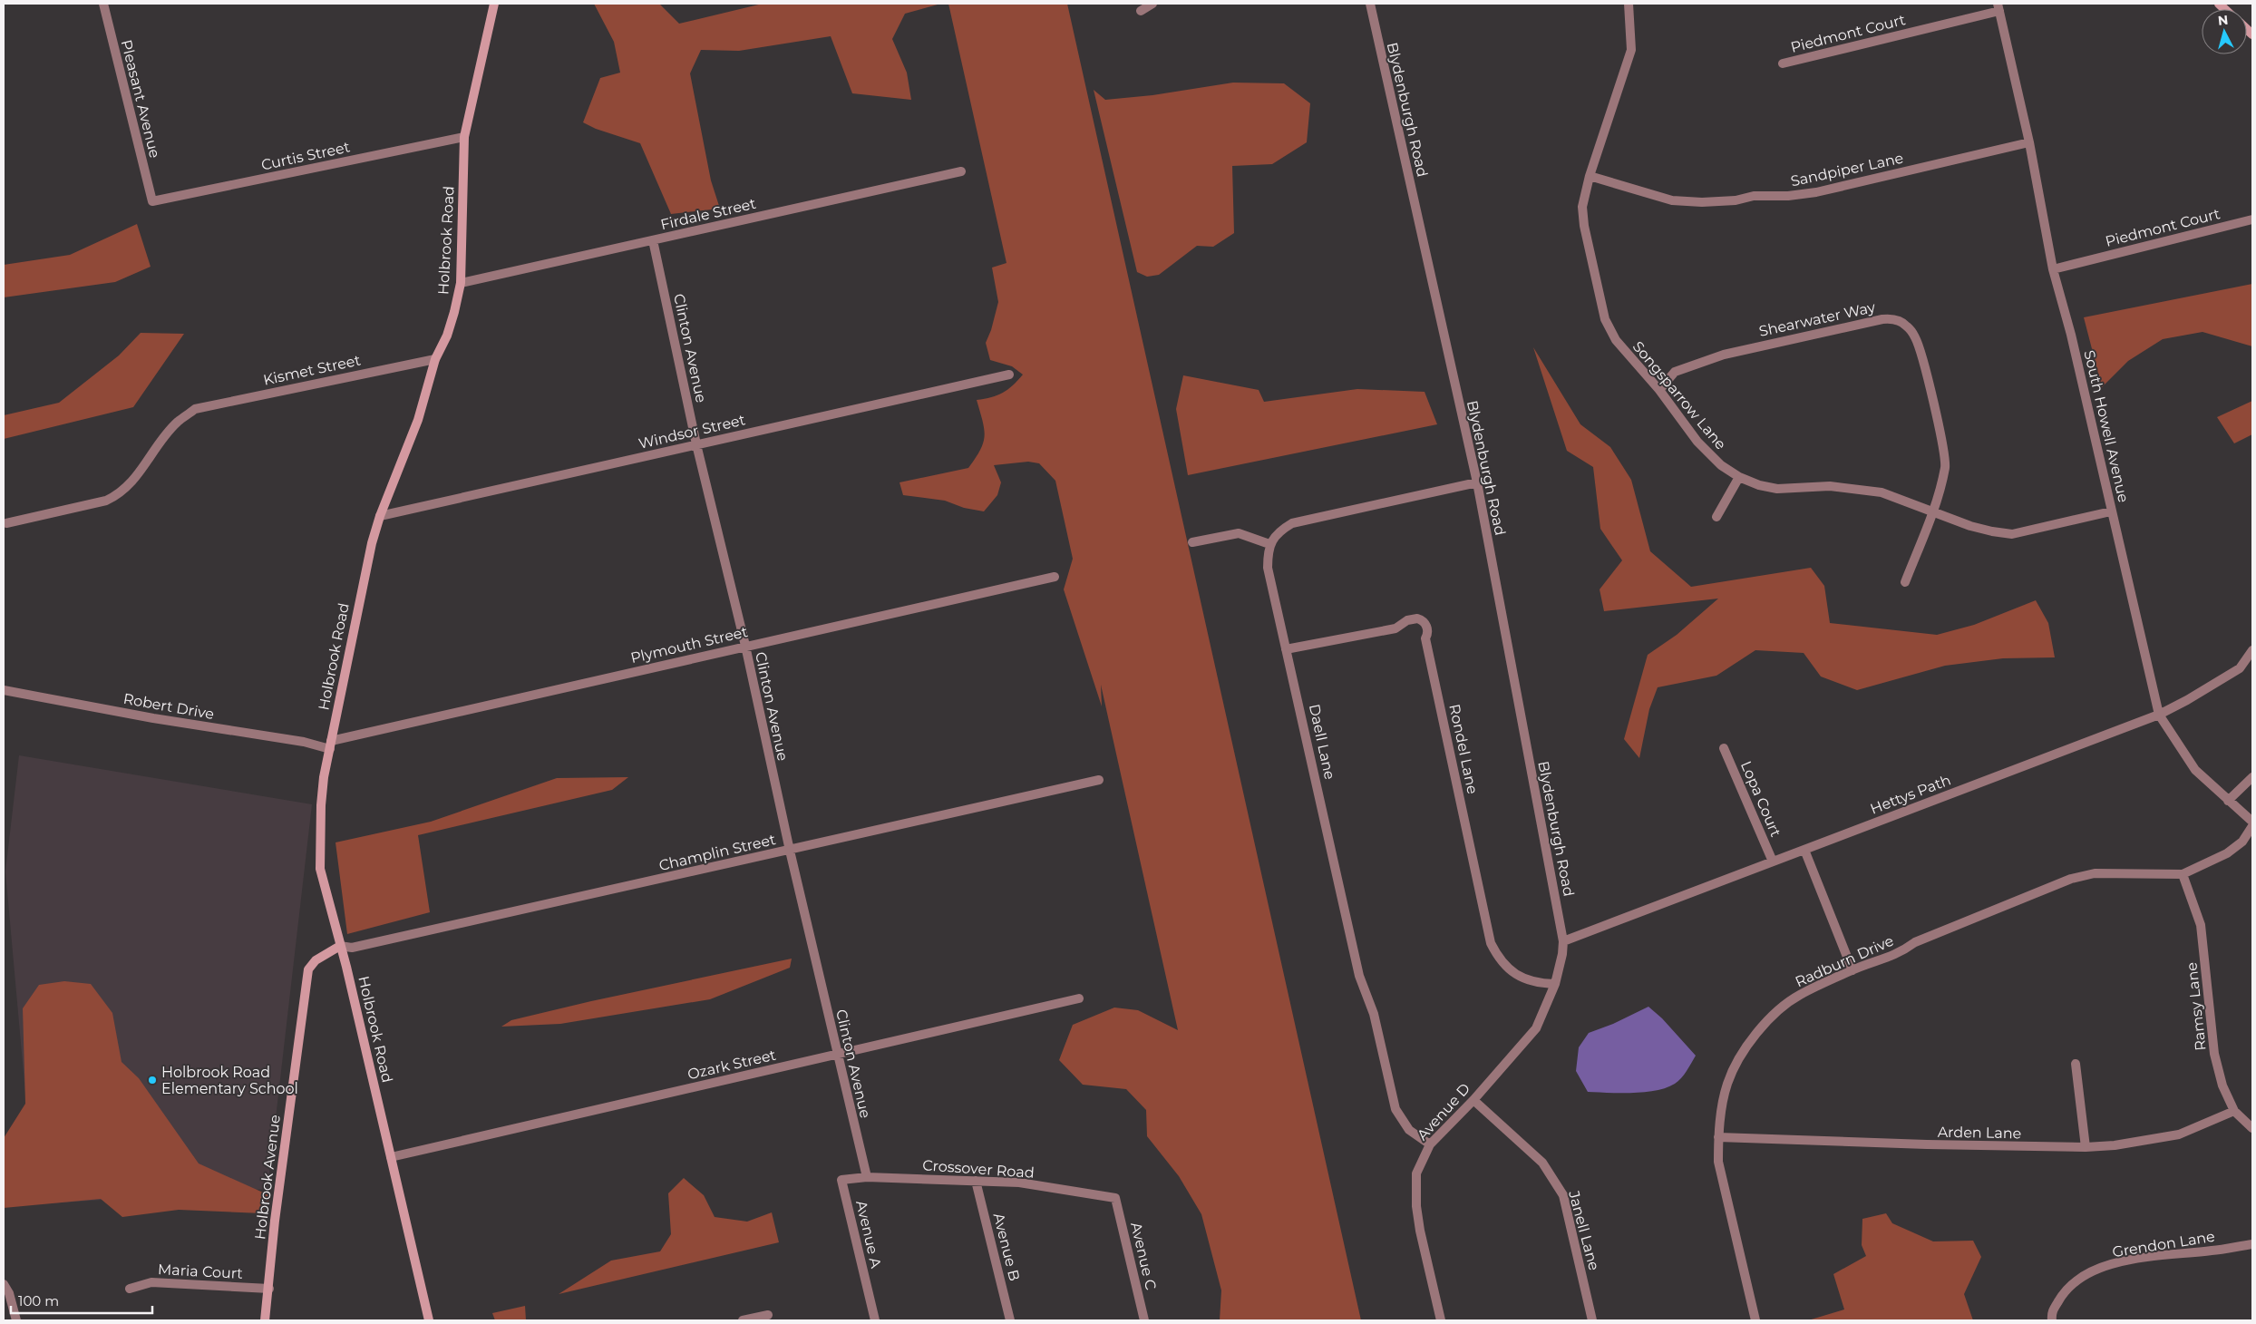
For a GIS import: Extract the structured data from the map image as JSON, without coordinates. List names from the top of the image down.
{
  "streets": {
    "street": [
      "Piedmont Court",
      "Pleasant Avenue",
      "Blydenburgh Road",
      "Curtis Street",
      "Sandpiper Lane",
      "Firdale Street",
      "Holbrook Road",
      "Shearwater Way",
      "Clinton Avenue",
      "Kismet Street",
      "Songsparrow Lane",
      "South Howell Avenue",
      "Windsor Street",
      "Plymouth Street",
      "Robert Drive",
      "Daell Lane",
      "Rondel Lane",
      "Hettys Path",
      "Lopa Court",
      "Champlin Street",
      "Radburn Drive",
      "Ramsy Lane",
      "Ozark Street",
      "Avenue D",
      "Arden Lane",
      "Crossover Road",
      "Holbrook Avenue",
      "Janell Lane",
      "Avenue A",
      "Grendon Lane",
      "Avenue B",
      "Avenue C",
      "Maria Court"
    ]
  },
  "crossings": [
    ["Piedmont Court", "South Howell Avenue"],
    ["Pleasant Avenue", "Curtis Street"],
    ["Blydenburgh Road", "Hettys Path"],
    ["Blydenburgh Road", "Avenue D"],
    ["Curtis Street", "Holbrook Road"],
    ["Sandpiper Lane", "Songsparrow Lane"],
    ["Sandpiper Lane", "South Howell Avenue"],
    ["Firdale Street", "Holbrook Road"],
    ["Firdale Street", "Clinton Avenue"],
    ["Holbrook Road", "Kismet Street"],
    ["Holbrook Road", "Windsor Street"],
    ["Holbrook Road", "Plymouth Street"],
    ["Holbrook Road", "Robert Drive"],
    ["Holbrook Road", "Champlin Street"],
    ["Holbrook Road", "Ozark Street"],
    ["Holbrook Road", "Holbrook Avenue"],
    ["Shearwater Way", "Songsparrow Lane"],
    ["Clinton Avenue", "Windsor Street"],
    ["Clinton Avenue", "Plymouth Street"],
    ["Clinton Avenue", "Champlin Street"],
    ["Clinton Avenue", "Ozark Street"],
    ["Clinton Avenue", "Crossover Road"],
    ["Clinton Avenue", "Avenue A"],
    ["Songsparrow Lane", "South Howell Avenue"],
    ["South Howell Avenue", "Hettys Path"],
    ["Plymouth Street", "Robert Drive"],
    ["Daell Lane", "Rondel Lane"],
    ["Daell Lane", "Avenue D"],
    ["Rondel Lane", "Avenue D"],
    ["Hettys Path", "Lopa Court"],
    ["Hettys Path", "Avenue D"],
    ["Champlin Street", "Holbrook Avenue"],
    ["Radburn Drive", "Ramsy Lane"],
    ["Radburn Drive", "Arden Lane"],
    ["Ramsy Lane", "Arden Lane"],
    ["Avenue D", "Janell Lane"],
    ["Crossover Road", "Avenue A"],
    ["Crossover Road", "Avenue B"],
    ["Crossover Road", "Avenue C"],
    ["Holbrook Avenue", "Maria Court"]
  ],
  "places": ["Holbrook Road Elementary School"],
  "scale_bar": "100 m",
  "north": "top"
}
